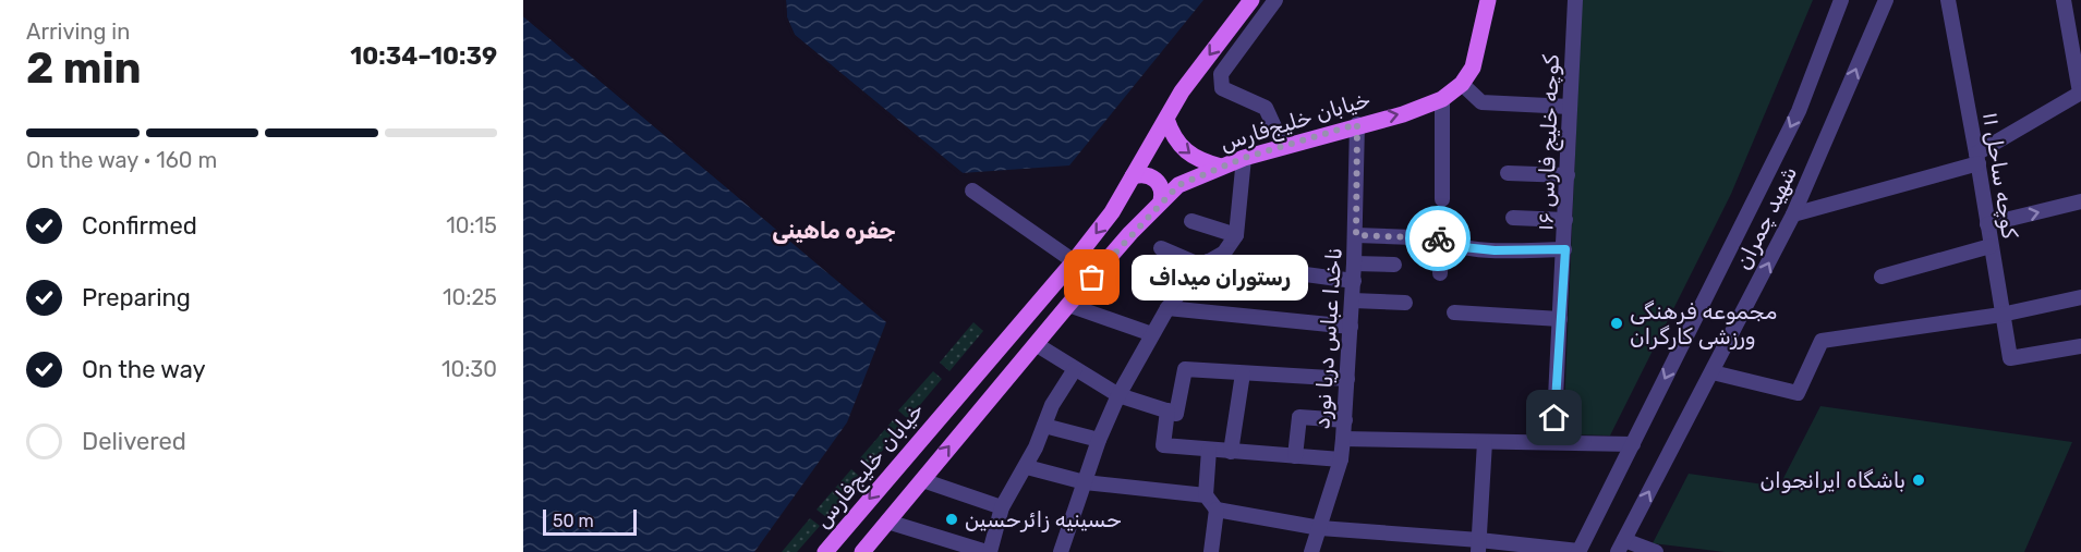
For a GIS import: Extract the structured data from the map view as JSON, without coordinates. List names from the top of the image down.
{
  "streets": {
    "main road": ["خیابان خلیج‌فارس"],
    "street": [
      "کوچه خلیج فارس ۱۶",
      "کوچه ساحل ۱۱",
      "شهید چمران",
      "ناخدا عباس دریا نورد"
    ]
  },
  "crossings": [
    ["خیابان خلیج‌فارس", "ناخدا عباس دریا نورد"]
  ],
  "districts": ["جفره ماهینی"],
  "places": [
    "رستوران میداف",
    "مجموعه فرهنگی ورزشی کارگران",
    "باشگاه ایرانجوان",
    "حسینیه زائرحسین"
  ],
  "scale_bar": "50 m",
  "page": {
    "heading": ["2 min", "Arriving in", "10:34–10:39"],
    "bar": "On the way · 160 m",
    "list": [
      ["Confirmed", "10:15"],
      ["Preparing", "10:25"],
      ["On the way", "10:30"],
      "Delivered"
    ],
    "bubble": "رستوران میداف",
    "scale": "50 m"
  }
}
